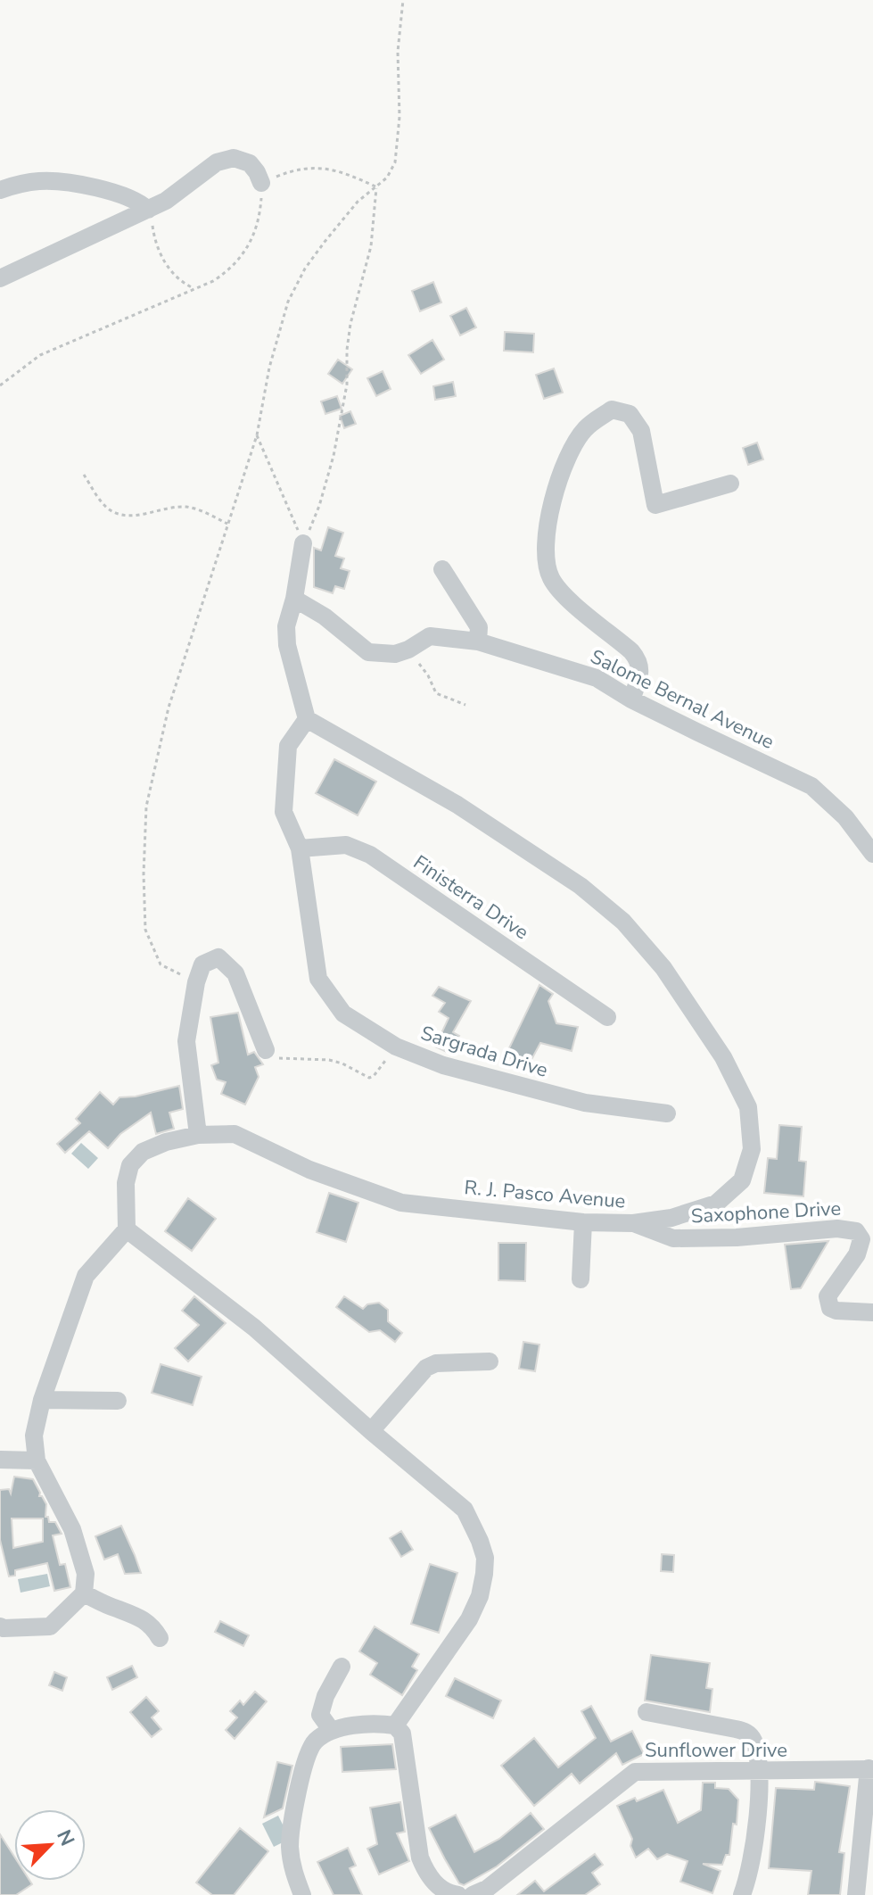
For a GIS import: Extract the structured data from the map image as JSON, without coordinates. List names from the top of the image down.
{
  "streets": {
    "street": [
      "Salome Bernal Avenue",
      "Finisterra Drive",
      "Sargrada Drive",
      "R. J. Pasco Avenue",
      "Saxophone Drive",
      "Sunflower Drive"
    ]
  },
  "crossings": [
    ["Finisterra Drive", "Sargrada Drive"],
    ["Sargrada Drive", "R. J. Pasco Avenue"],
    ["R. J. Pasco Avenue", "Saxophone Drive"]
  ],
  "north": "top right"
}
